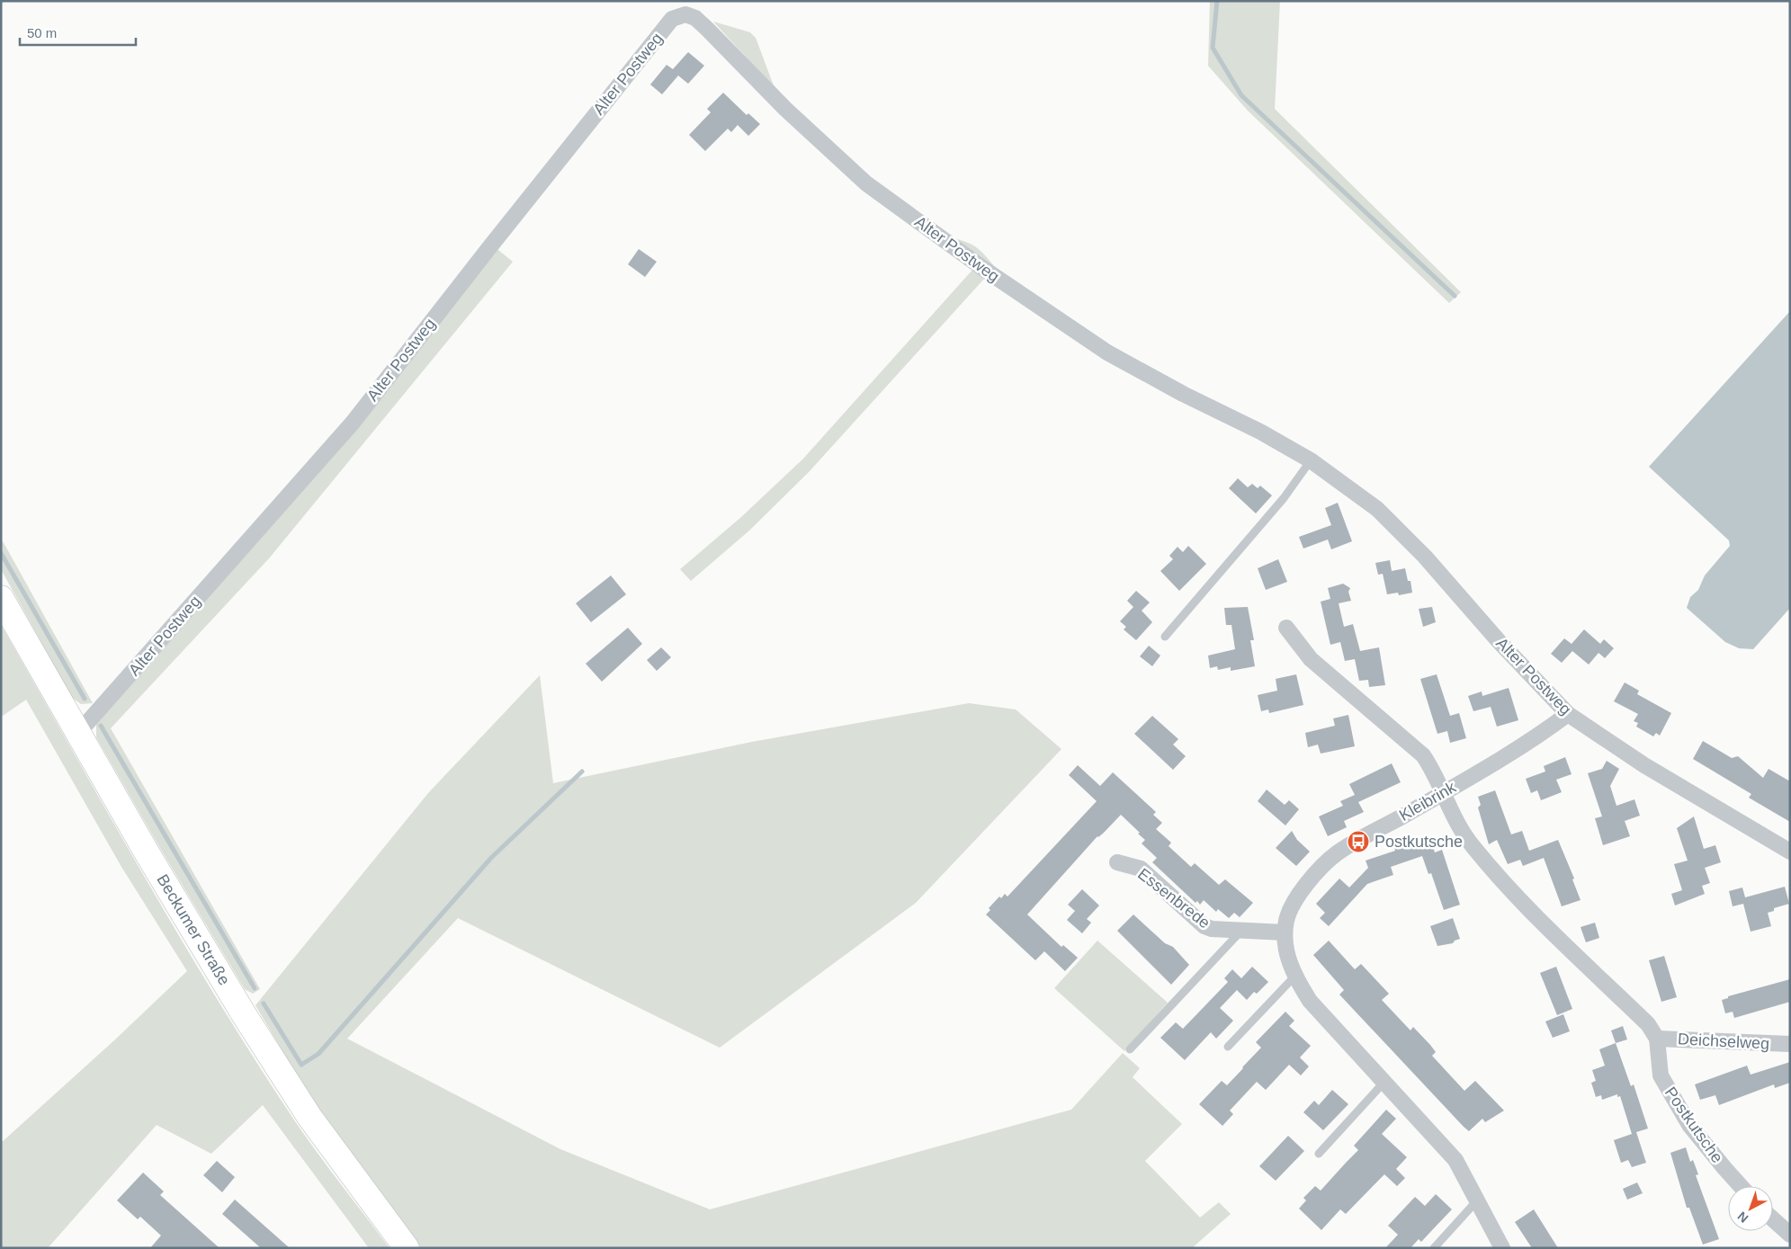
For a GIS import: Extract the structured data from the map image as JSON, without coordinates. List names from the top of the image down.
{
  "streets": {
    "main road": ["Beckumer Straße"],
    "street": [
      "Alter Postweg",
      "Kleibrink",
      "Essenbrede",
      "Deichselweg",
      "Postkutsche"
    ]
  },
  "crossings": [
    ["Alter Postweg", "Kleibrink"],
    ["Alter Postweg", "Beckumer Straße"],
    ["Kleibrink", "Essenbrede"],
    ["Kleibrink", "Postkutsche"],
    ["Deichselweg", "Postkutsche"]
  ],
  "places": {
    "bus stop": ["Postkutsche"]
  },
  "scale_bar": "50 m",
  "north": "bottom left"
}
